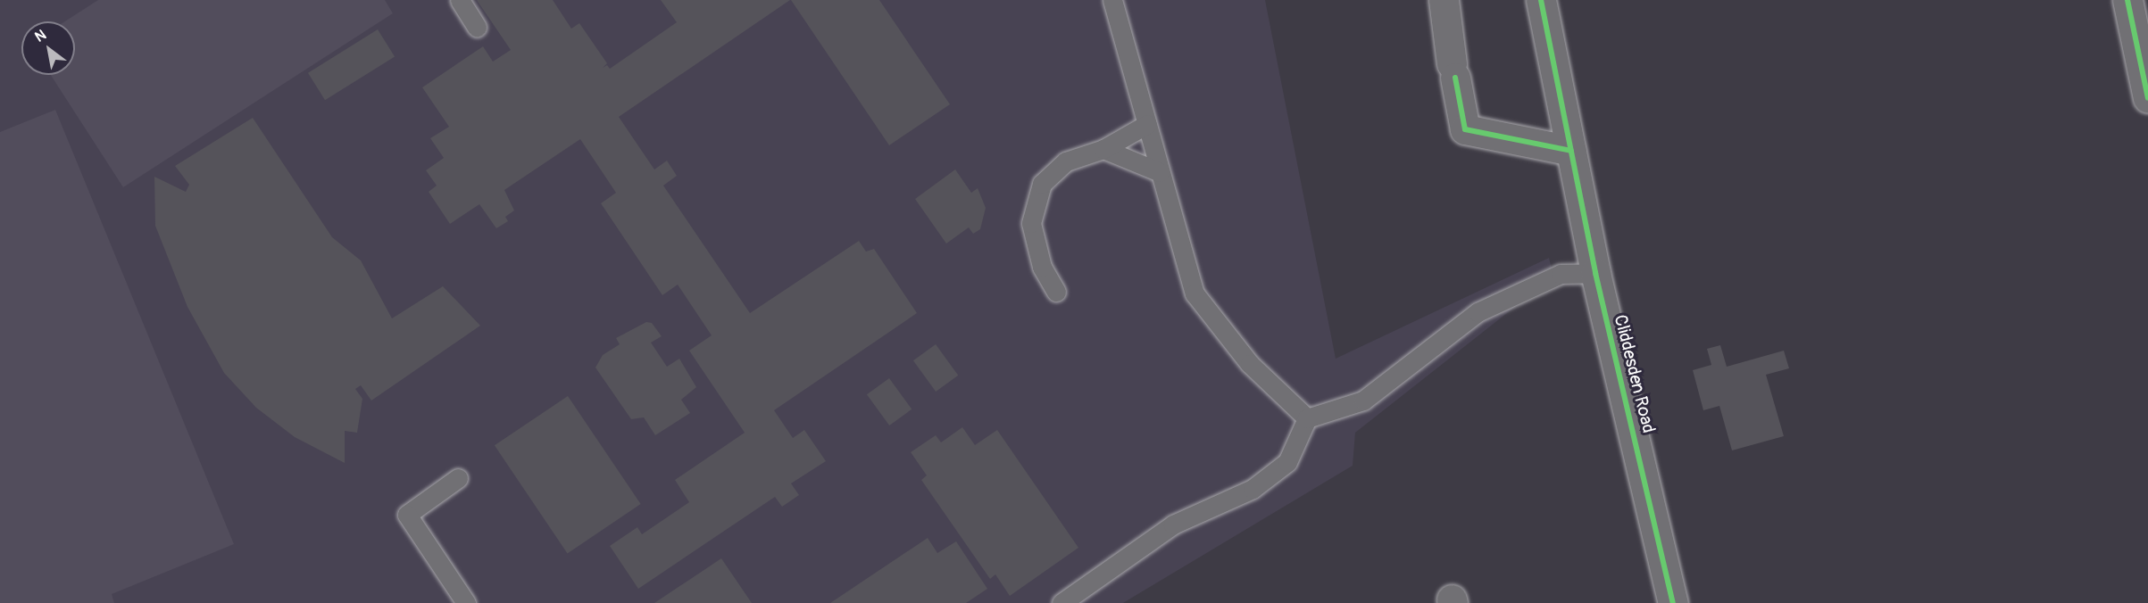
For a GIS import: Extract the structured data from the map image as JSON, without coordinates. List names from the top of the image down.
{
  "streets": {
    "street": ["Cliddesden Road"]
  },
  "north": "top left"
}
